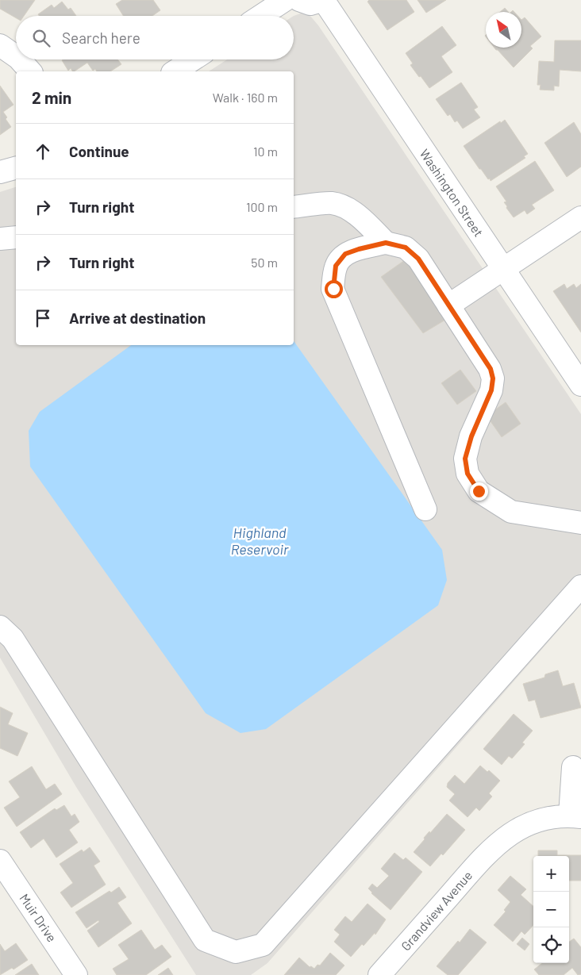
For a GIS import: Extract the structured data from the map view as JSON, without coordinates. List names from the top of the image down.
{
  "streets": {
    "street": ["Washington Street", "Grandview Avenue", "Muir Drive"]
  },
  "water": ["Highland Reservoir"],
  "north": "top left",
  "page": {
    "search": "Search here",
    "heading": ["2 min", "Walk · 160 m"],
    "list": [
      ["Continue", "10 m"],
      ["Turn right", "100 m"],
      ["Turn right", "50 m"],
      "Arrive at destination"
    ],
    "map_buttons": ["+", "−"]
  }
}
